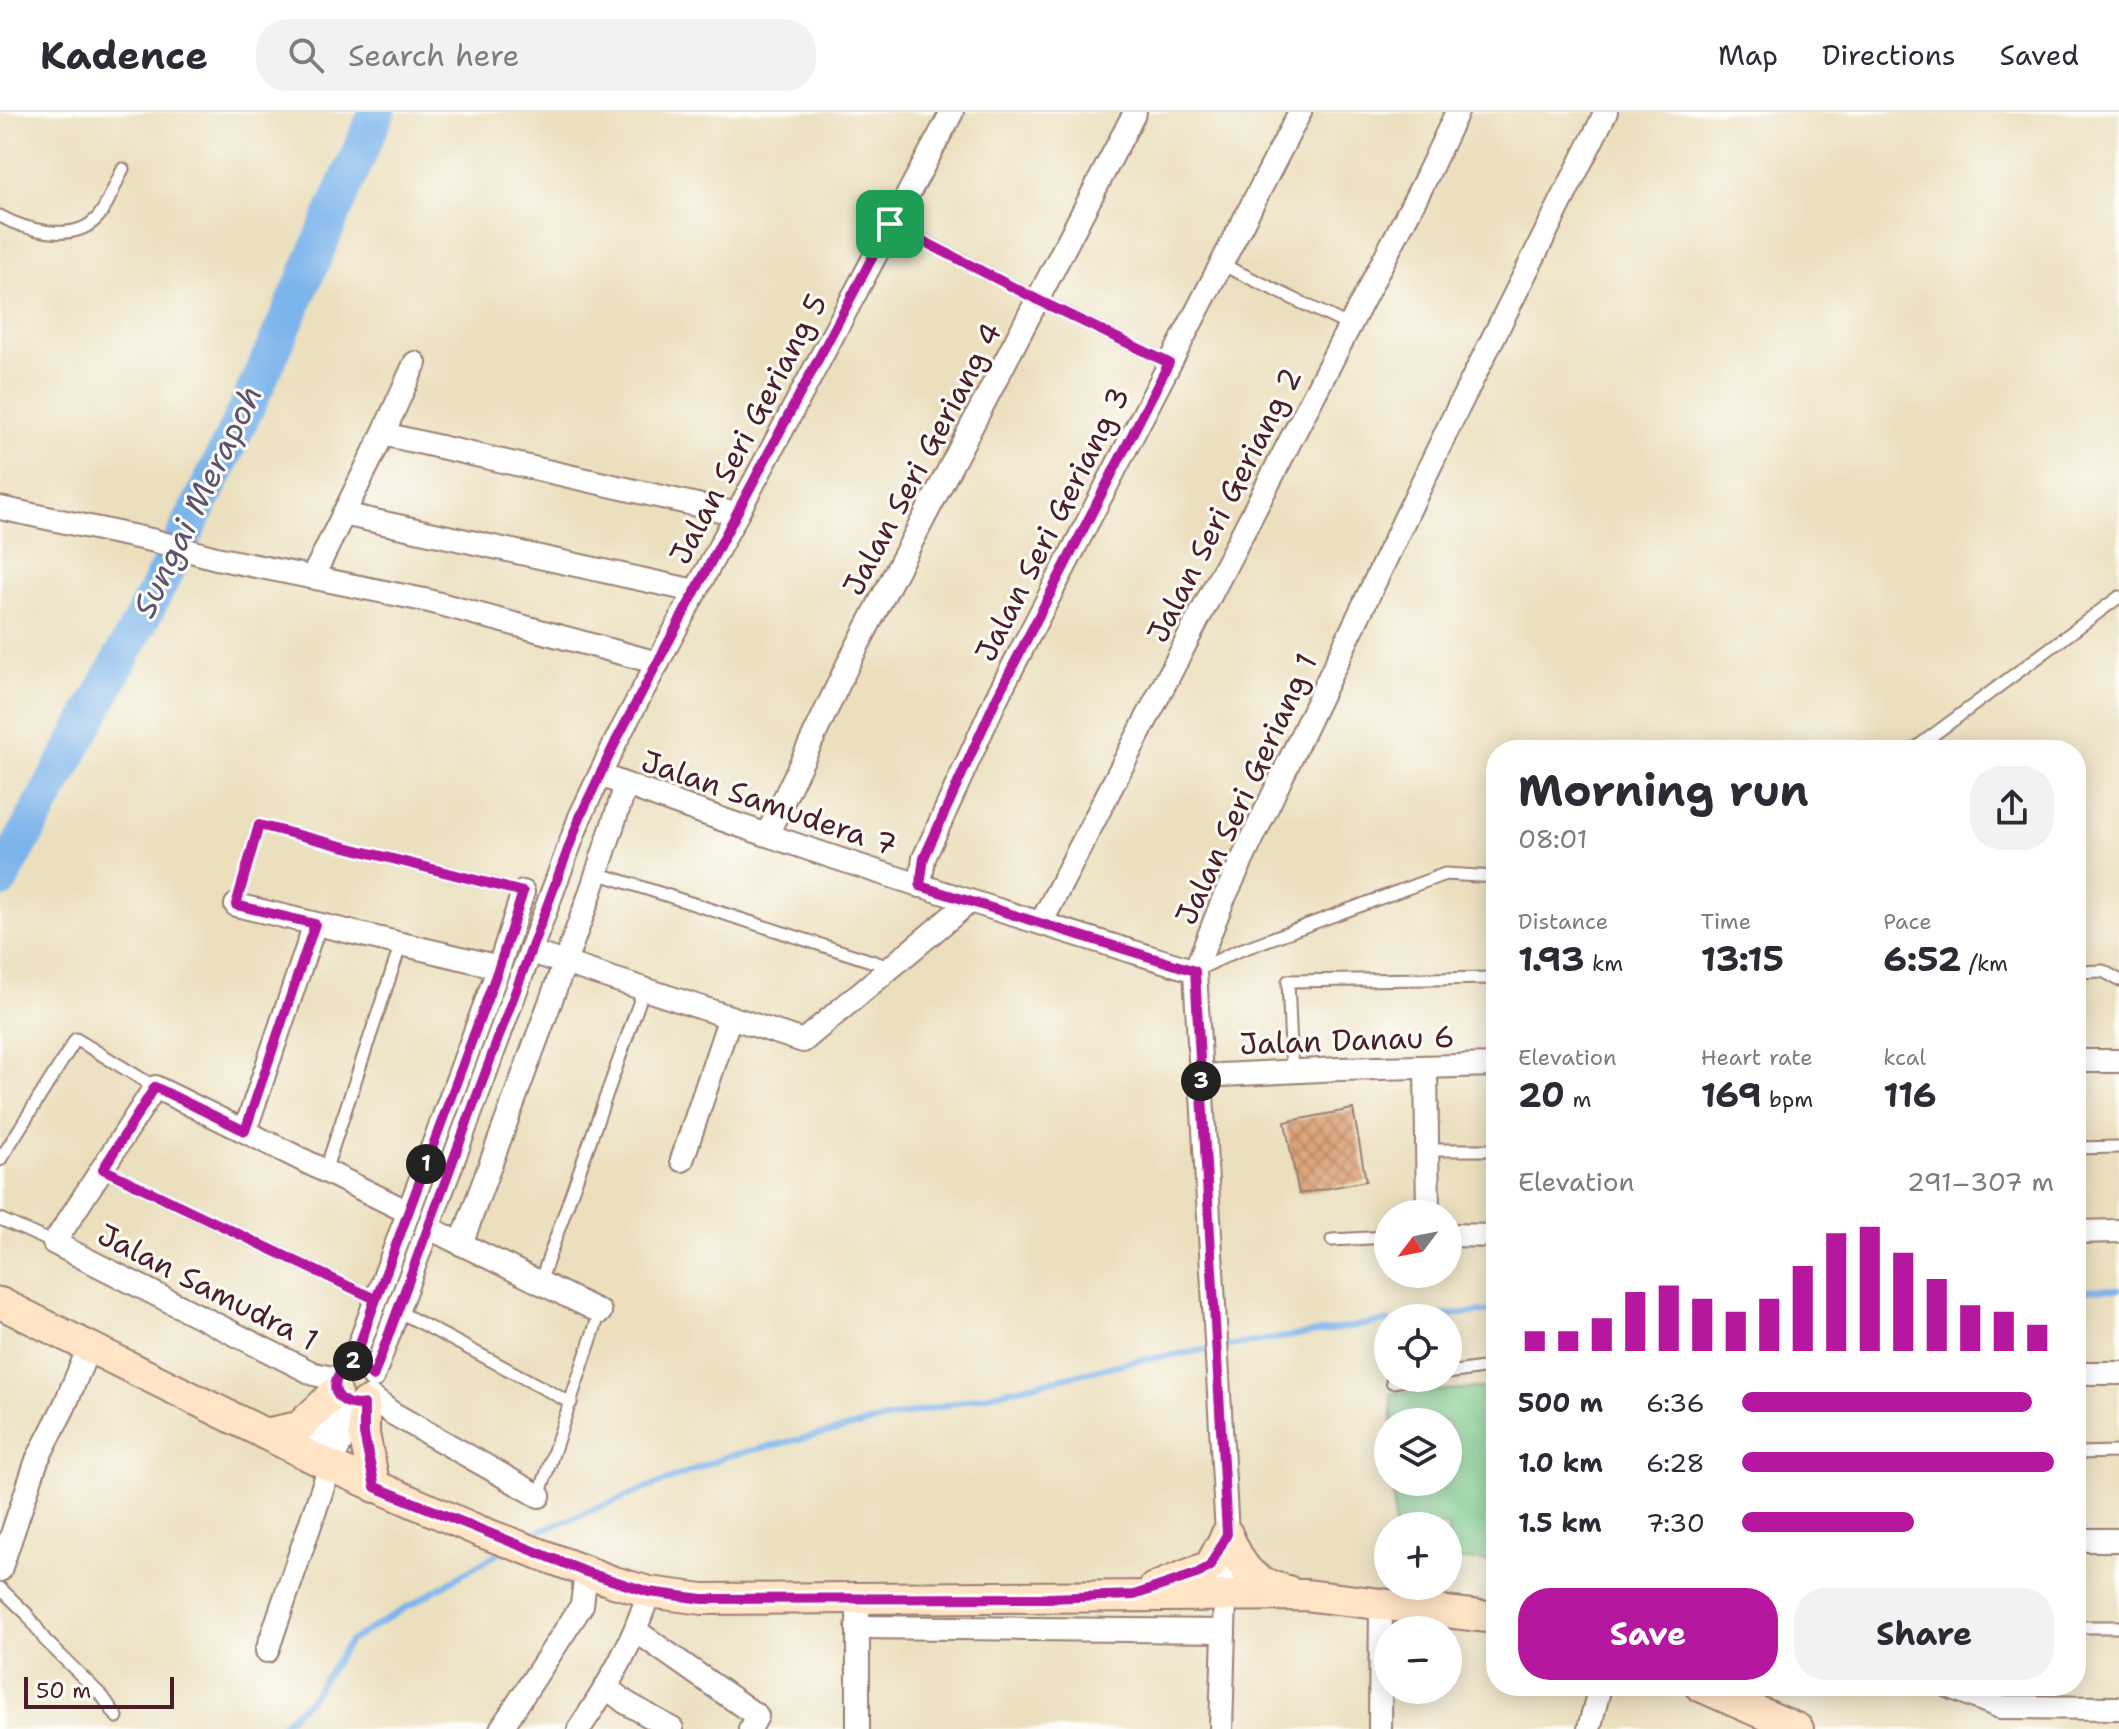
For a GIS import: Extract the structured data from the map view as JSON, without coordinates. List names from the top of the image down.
{
  "streets": {
    "street": [
      "Jalan Seri Geriang 5",
      "Jalan Seri Geriang 4",
      "Jalan Seri Geriang 2",
      "Jalan Seri Geriang 3",
      "Jalan Seri Geriang 1",
      "Jalan Samudera 7",
      "Jalan Danau 6",
      "Jalan Samudra 1"
    ]
  },
  "crossings": [
    ["Jalan Seri Geriang 5", "Jalan Samudera 7"],
    ["Jalan Seri Geriang 5", "Jalan Samudra 1"],
    ["Jalan Seri Geriang 4", "Jalan Samudera 7"],
    ["Jalan Seri Geriang 2", "Jalan Samudera 7"],
    ["Jalan Seri Geriang 3", "Jalan Samudera 7"],
    ["Jalan Seri Geriang 1", "Jalan Samudera 7"],
    ["Jalan Seri Geriang 1", "Jalan Danau 6"]
  ],
  "water": ["Sungai Merapoh"],
  "scale_bar": "50 m",
  "north": "bottom left",
  "page": {
    "header": "Kadence",
    "search": "Search here",
    "nav": ["Map", "Directions", "Saved"],
    "heading": ["Morning run", "08:01"],
    "stats": [
      ["Distance", "1.93 km"],
      ["Time", "13:15"],
      ["Pace", "6:52 /km"],
      ["Elevation", "20 m"],
      ["Heart rate", "169 bpm"],
      ["kcal", "116"]
    ],
    "pins": ["3", "1", "2"],
    "chart": ["Elevation", "291–307 m"],
    "map_buttons": ["+", "−"],
    "list": [
      {
        "name": "500 m",
        "note": "6:36"
      },
      {
        "name": "1.0 km",
        "note": "6:28"
      },
      {
        "name": "1.5 km",
        "note": "7:30"
      }
    ],
    "buttons": ["Save", "Share"],
    "scale": "50 m"
  }
}
